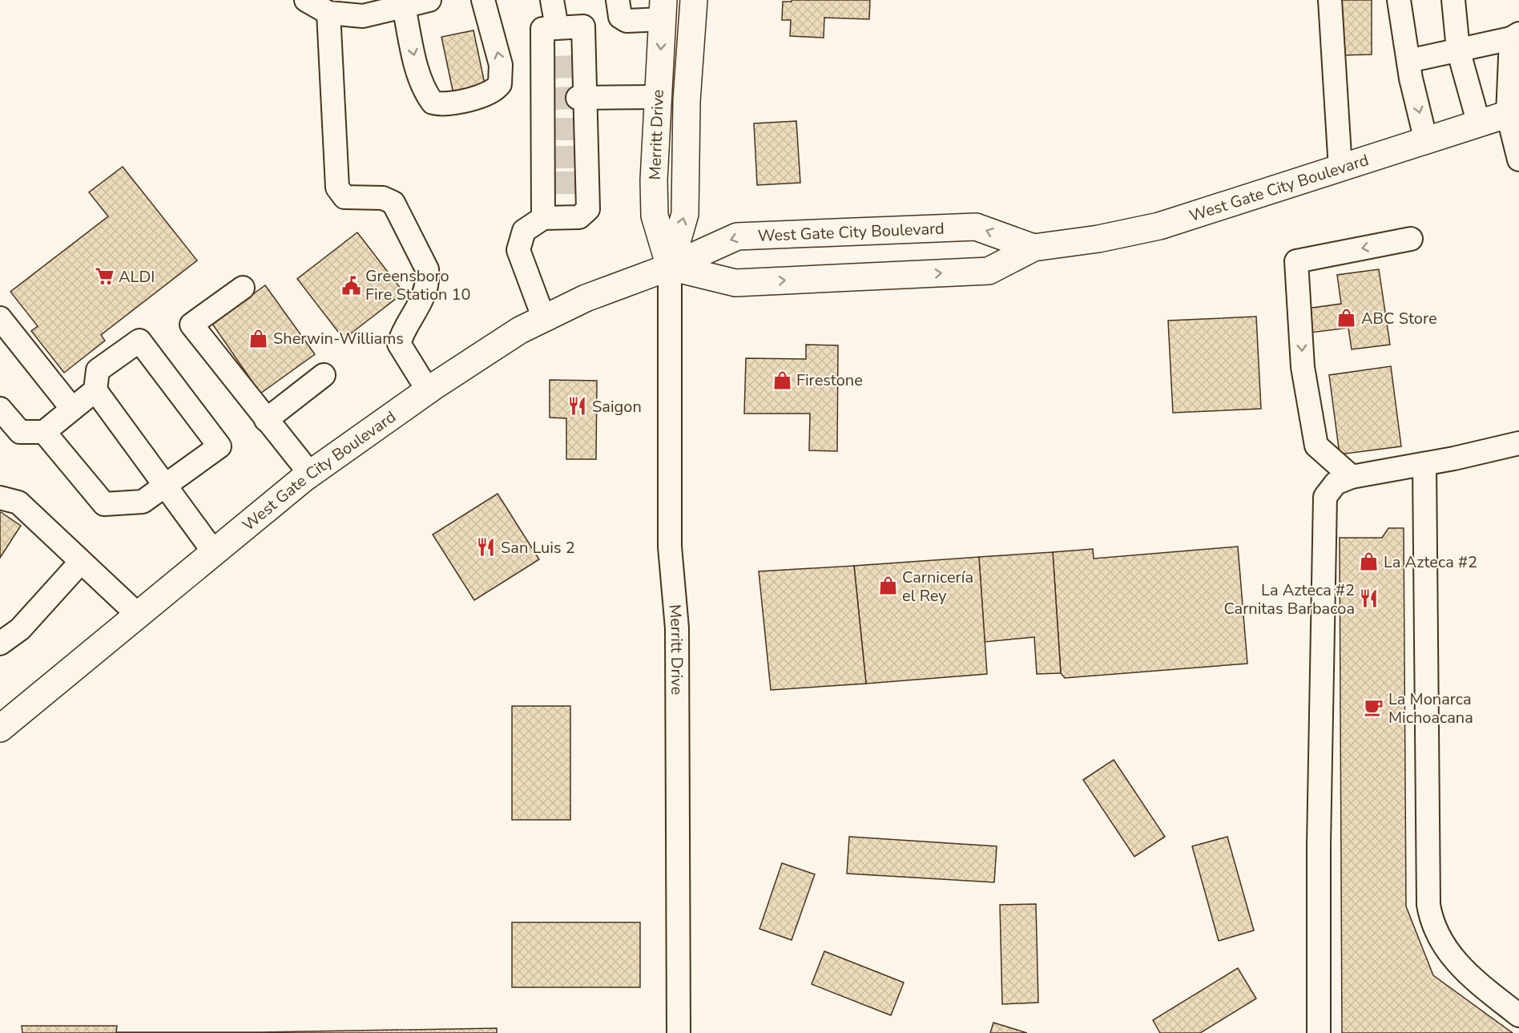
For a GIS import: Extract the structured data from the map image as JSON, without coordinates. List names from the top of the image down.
{
  "streets": {
    "main road": ["Merritt Drive", "West Gate City Boulevard"]
  },
  "crossings": [
    ["Merritt Drive", "West Gate City Boulevard"]
  ],
  "places": {
    "supermarket": ["ALDI"],
    "public building": ["Greensboro Fire Station 10"],
    "shop": [
      "ABC Store",
      "Sherwin-Williams",
      "Firestone",
      "La Azteca #2",
      "Carnicería el Rey"
    ],
    "restaurant": ["Saigon", "San Luis 2", "La Azteca #2 Carnitas Barbacoa"],
    "cafe": ["La Monarca Michoacana"]
  }
}
